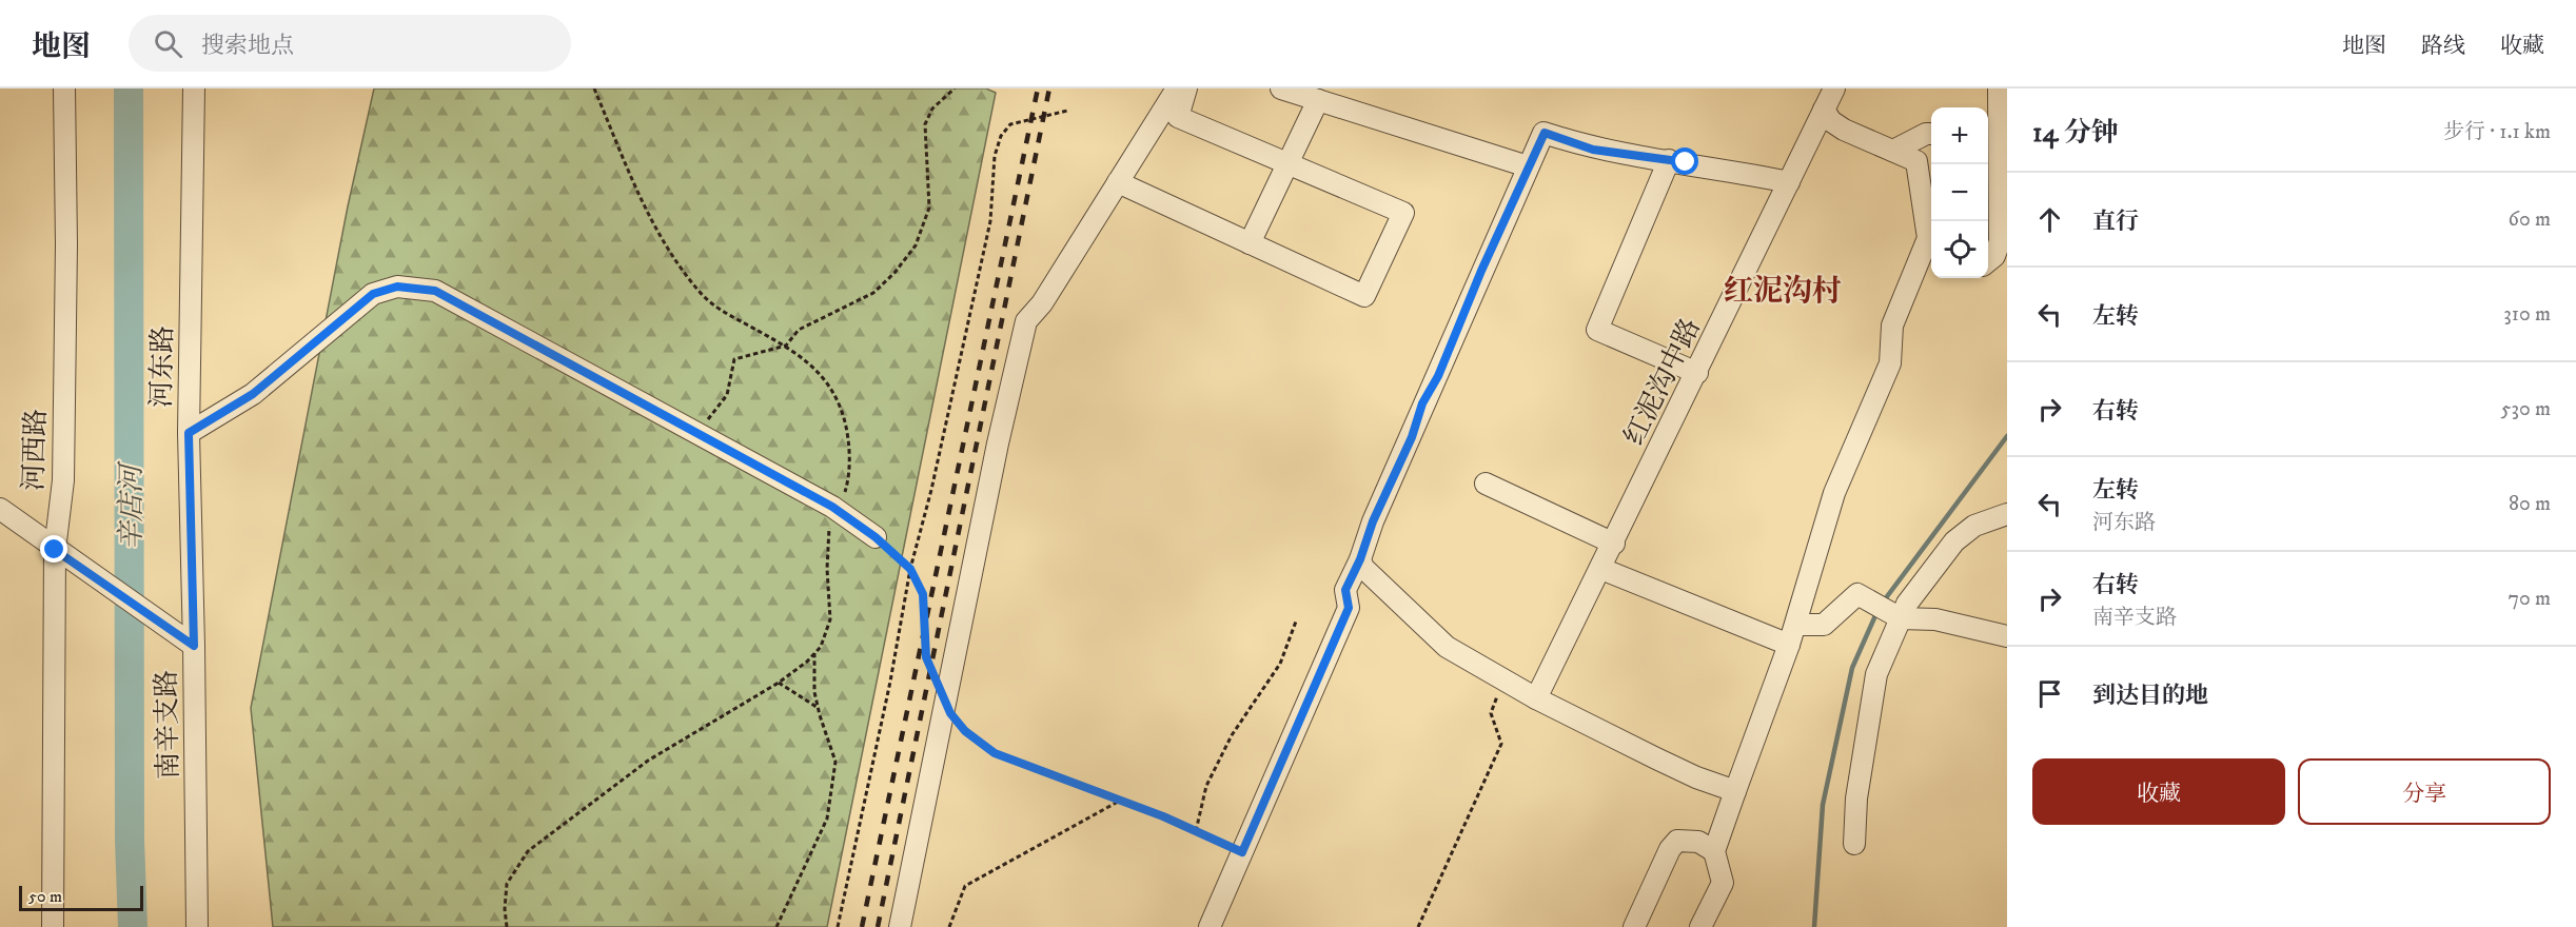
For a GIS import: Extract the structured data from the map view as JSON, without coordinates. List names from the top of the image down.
{
  "streets": {
    "street": [
      "河东路",
      "红泥沟中路",
      "河西路",
      "南辛支路"
    ]
  },
  "crossings": [
    ["河东路", "南辛支路"],
    ["河西路", "南辛支路"]
  ],
  "districts": ["红泥沟村"],
  "water": ["辛店河"],
  "scale_bar": "50 m",
  "page": {
    "header": "地图",
    "search": "搜索地点",
    "nav": ["地图", "路线", "收藏"],
    "heading": ["14 分钟", "步行 · 1.1 km"],
    "map_buttons": ["+", "−"],
    "list": [
      ["直行", "60 m"],
      ["左转", "310 m"],
      ["右转", "530 m"],
      ["左转", "河东路", "80 m"],
      ["右转", "南辛支路", "70 m"],
      "到达目的地"
    ],
    "buttons": ["收藏", "分享"],
    "scale": "50 m"
  }
}
